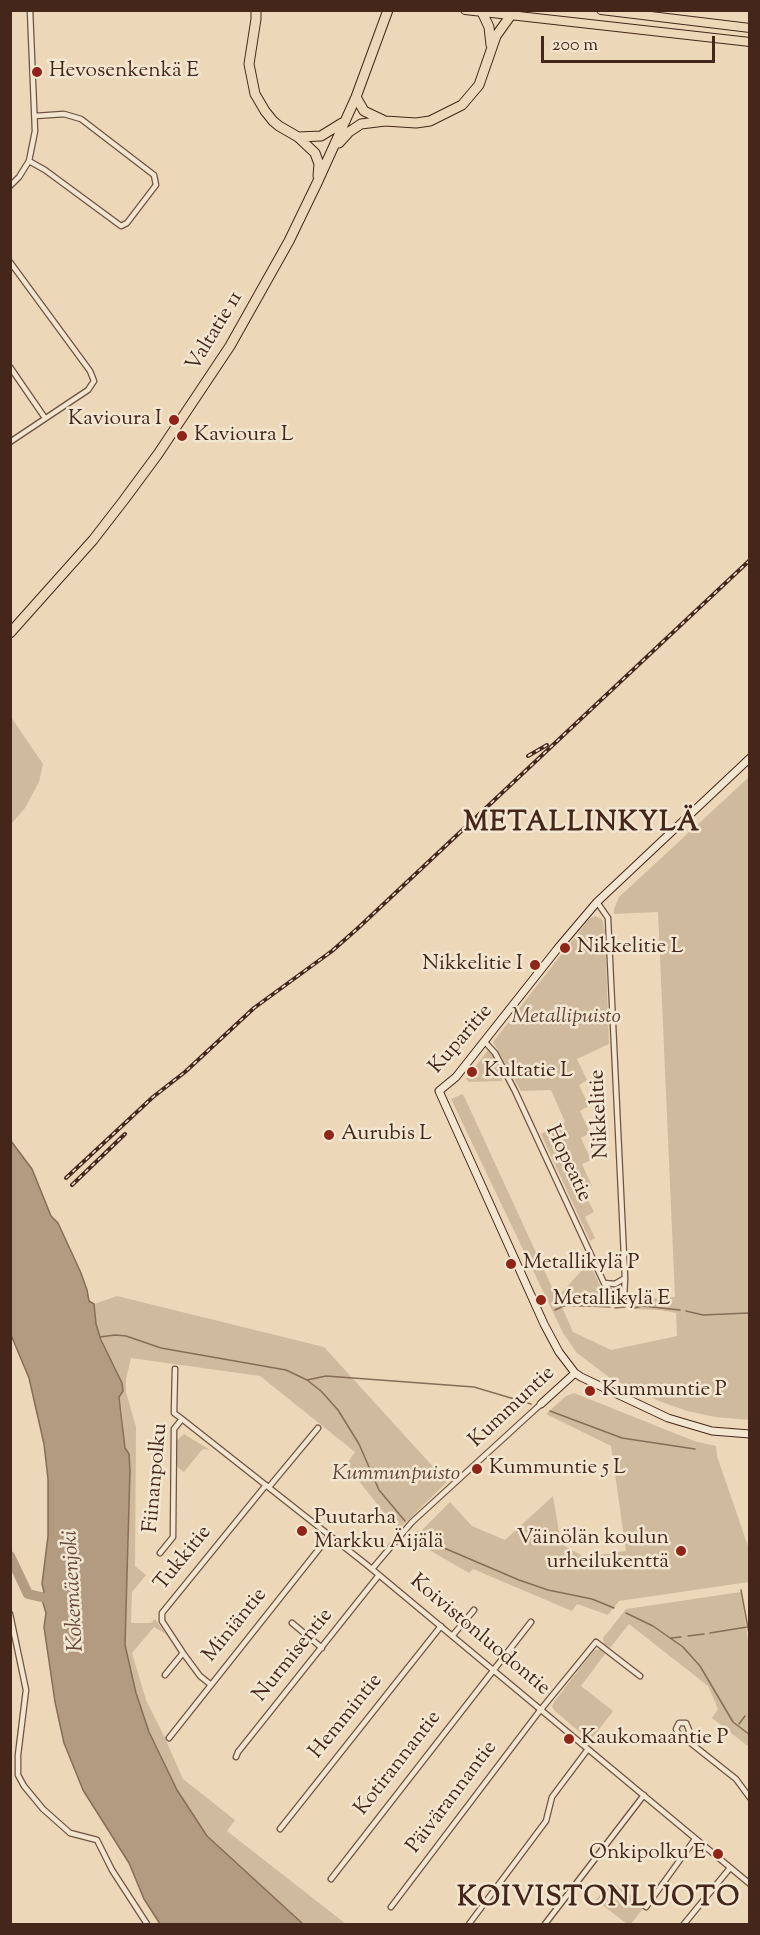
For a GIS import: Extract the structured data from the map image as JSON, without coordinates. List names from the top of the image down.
{
  "streets": {
    "highway": ["Valtatie 11"],
    "street": [
      "Kuparitie",
      "Nikkelitie",
      "Hopeatie",
      "Kummuntie",
      "Fiinanpolku",
      "Tukkitie",
      "Miniäntie",
      "Koivistonluodontie",
      "Nurmisentie",
      "Hemmintie",
      "Kotirannantie",
      "Päivärannantie"
    ]
  },
  "crossings": [
    ["Kuparitie", "Nikkelitie"],
    ["Kuparitie", "Hopeatie"],
    ["Kuparitie", "Kummuntie"],
    ["Kummuntie", "Koivistonluodontie"],
    ["Fiinanpolku", "Koivistonluodontie"],
    ["Tukkitie", "Miniäntie"],
    ["Tukkitie", "Koivistonluodontie"],
    ["Miniäntie", "Koivistonluodontie"],
    ["Koivistonluodontie", "Nurmisentie"],
    ["Koivistonluodontie", "Hemmintie"],
    ["Koivistonluodontie", "Kotirannantie"],
    ["Koivistonluodontie", "Päivärannantie"]
  ],
  "districts": ["METALLINKYLÄ", "KOIVISTONLUOTO"],
  "water": ["Kokemäenjoki"],
  "parks": ["Metallipuisto", "Kummunpuisto"],
  "places": [
    "Hevosenkenkä E",
    "Kavioura I",
    "Kavioura L",
    "Nikkelitie L",
    "Nikkelitie I",
    "Kultatie L",
    "Aurubis L",
    "Metallikylä P",
    "Metallikylä E",
    "Kummuntie P",
    "Kummuntie 5 L",
    "Puutarha Markku Äijälä",
    "Väinölän koulun urheilukenttä",
    "Kaukomaantie P",
    "Onkipolku E"
  ],
  "scale_bar": "200 m"
}
